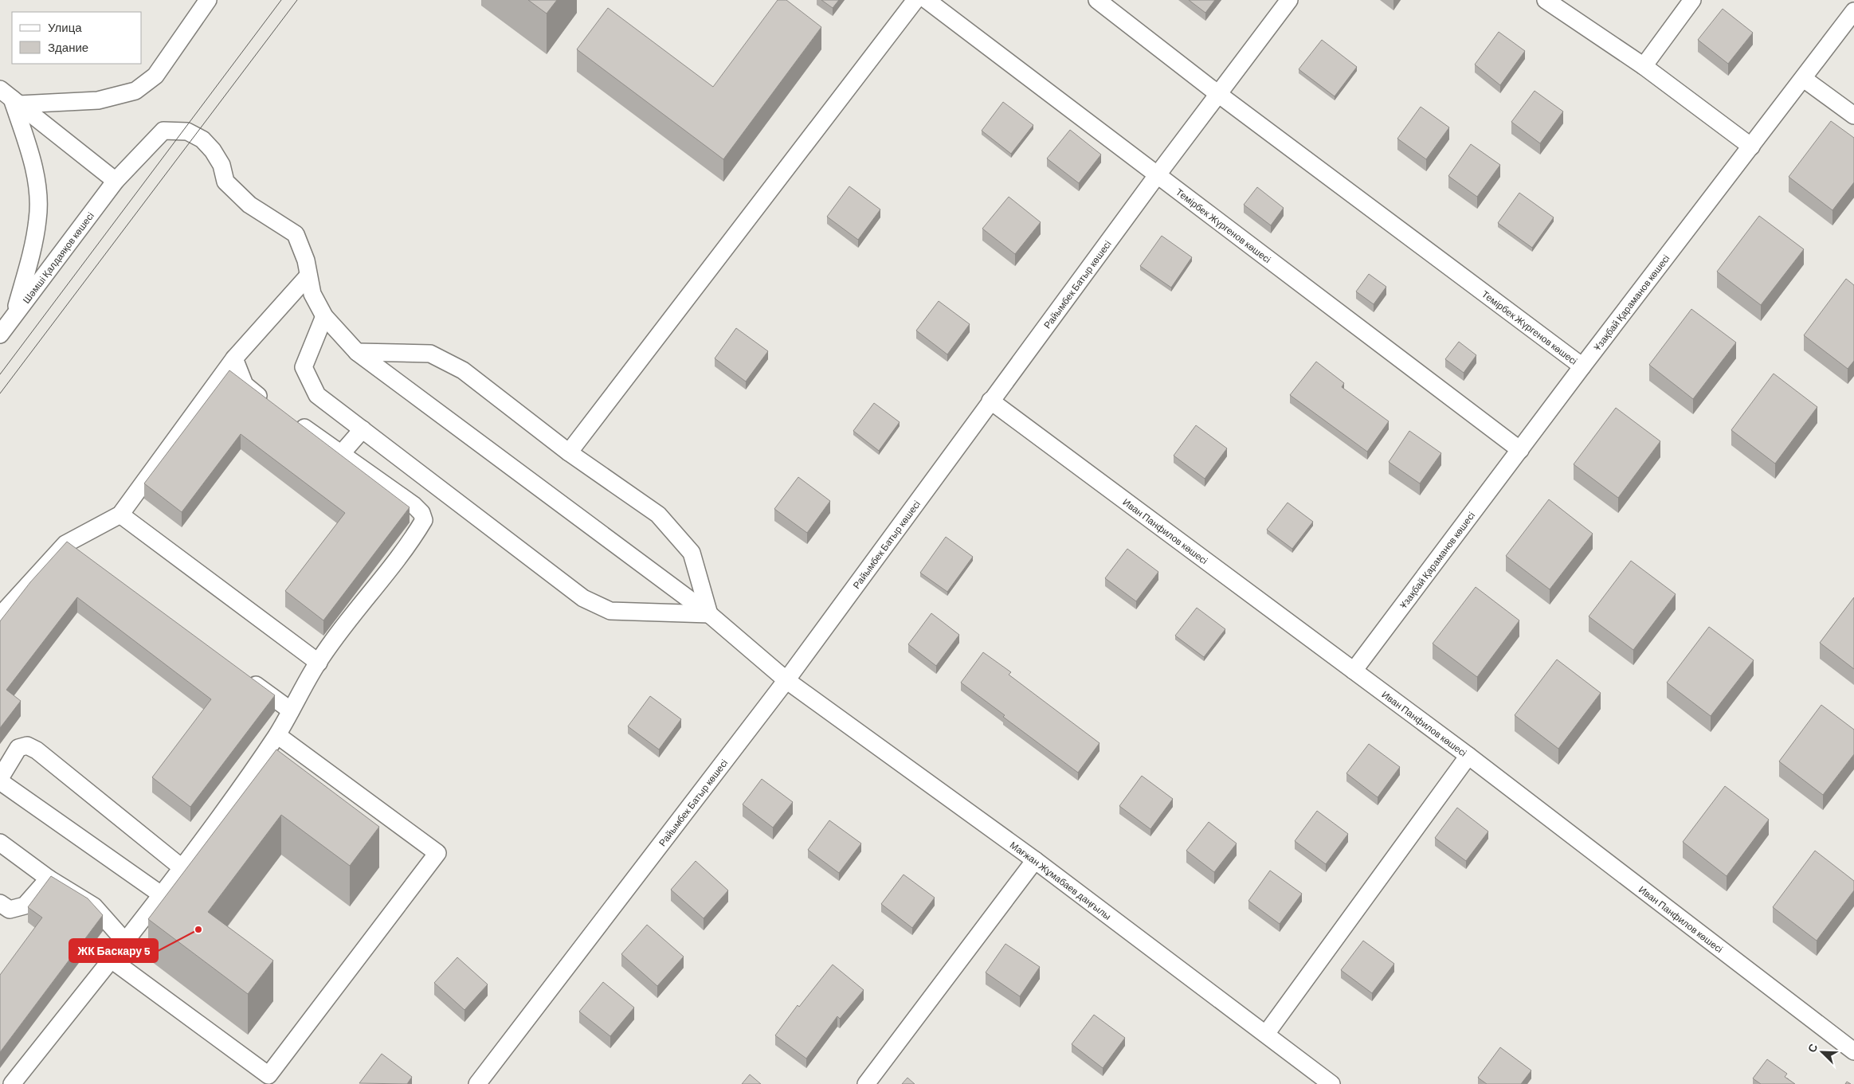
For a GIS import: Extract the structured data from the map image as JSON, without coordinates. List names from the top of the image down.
{
  "streets": {
    "street": [
      "Темірбек Жүргенов көшесі",
      "Шәмші Қалдаяқов көшесі",
      "Райымбек Батыр көшесі",
      "Ұзақбай Қараманов көшесі",
      "Иван Панфилов көшесі",
      "Мағжан Жұмабаев даңғылы"
    ]
  },
  "crossings": [
    ["Темірбек Жүргенов көшесі", "Райымбек Батыр көшесі"],
    ["Темірбек Жүргенов көшесі", "Ұзақбай Қараманов көшесі"],
    ["Шәмші Қалдаяқов көшесі", "Мағжан Жұмабаев даңғылы"],
    ["Райымбек Батыр көшесі", "Иван Панфилов көшесі"],
    ["Райымбек Батыр көшесі", "Мағжан Жұмабаев даңғылы"],
    ["Ұзақбай Қараманов көшесі", "Иван Панфилов көшесі"]
  ],
  "places": ["ЖК Баскару 5"],
  "legend": ["Улица", "Здание"],
  "north": "top left"
}
